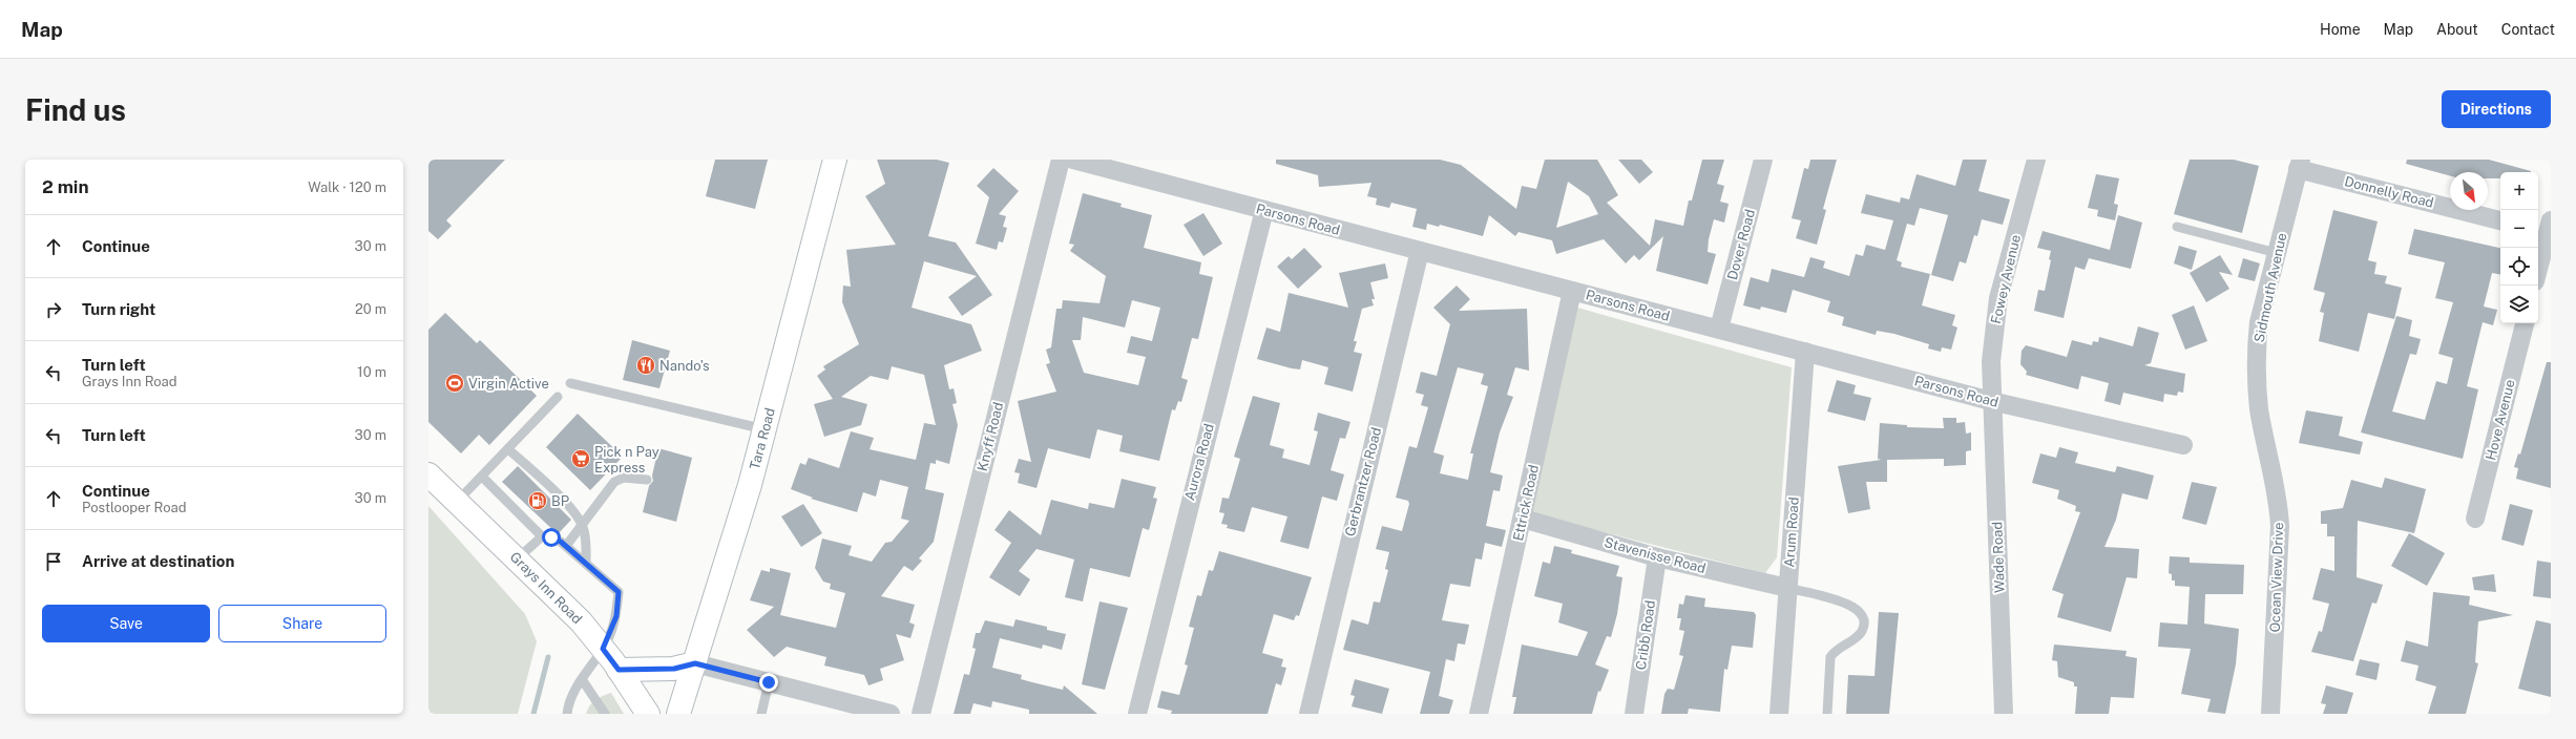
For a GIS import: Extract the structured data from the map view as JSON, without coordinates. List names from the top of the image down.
{
  "streets": {
    "street": [
      "Donnelly Road",
      "Parsons Road",
      "Dover Road",
      "Fowey Avenue",
      "Sidmouth Avenue",
      "Hove Avenue",
      "Knyff Road",
      "Tara Road",
      "Aurora Road",
      "Gerbrantzer Road",
      "Ettrick Road",
      "Arum Road",
      "Stavenisse Road",
      "Wade Road",
      "Ocean View Drive",
      "Grays Inn Road",
      "Cribb Road"
    ]
  },
  "crossings": [
    ["Donnelly Road", "Sidmouth Avenue"],
    ["Parsons Road", "Dover Road"],
    ["Parsons Road", "Fowey Avenue"],
    ["Parsons Road", "Aurora Road"],
    ["Parsons Road", "Gerbrantzer Road"],
    ["Parsons Road", "Ettrick Road"],
    ["Parsons Road", "Arum Road"],
    ["Parsons Road", "Wade Road"],
    ["Fowey Avenue", "Wade Road"],
    ["Sidmouth Avenue", "Ocean View Drive"],
    ["Ettrick Road", "Stavenisse Road"],
    ["Arum Road", "Stavenisse Road"],
    ["Stavenisse Road", "Cribb Road"]
  ],
  "places": {
    "restaurant": ["Nando's"],
    "sports": ["Virgin Active"],
    "supermarket": ["Pick n Pay Express"],
    "fuel station": ["BP"]
  },
  "north": "bottom right",
  "page": {
    "header": "Map",
    "nav": [
      "Home",
      "Map",
      "About",
      "Contact"
    ],
    "buttons": [
      "Directions",
      ["Save", "Share"]
    ],
    "title": "Find us",
    "heading": ["2 min", "Walk · 120 m"],
    "map_buttons": ["+", "−"],
    "list": [
      ["Continue", "30 m"],
      ["Turn right", "20 m"],
      ["Turn left", "Grays Inn Road", "10 m"],
      ["Turn left", "30 m"],
      ["Continue", "Postlooper Road", "30 m"],
      "Arrive at destination"
    ]
  }
}
